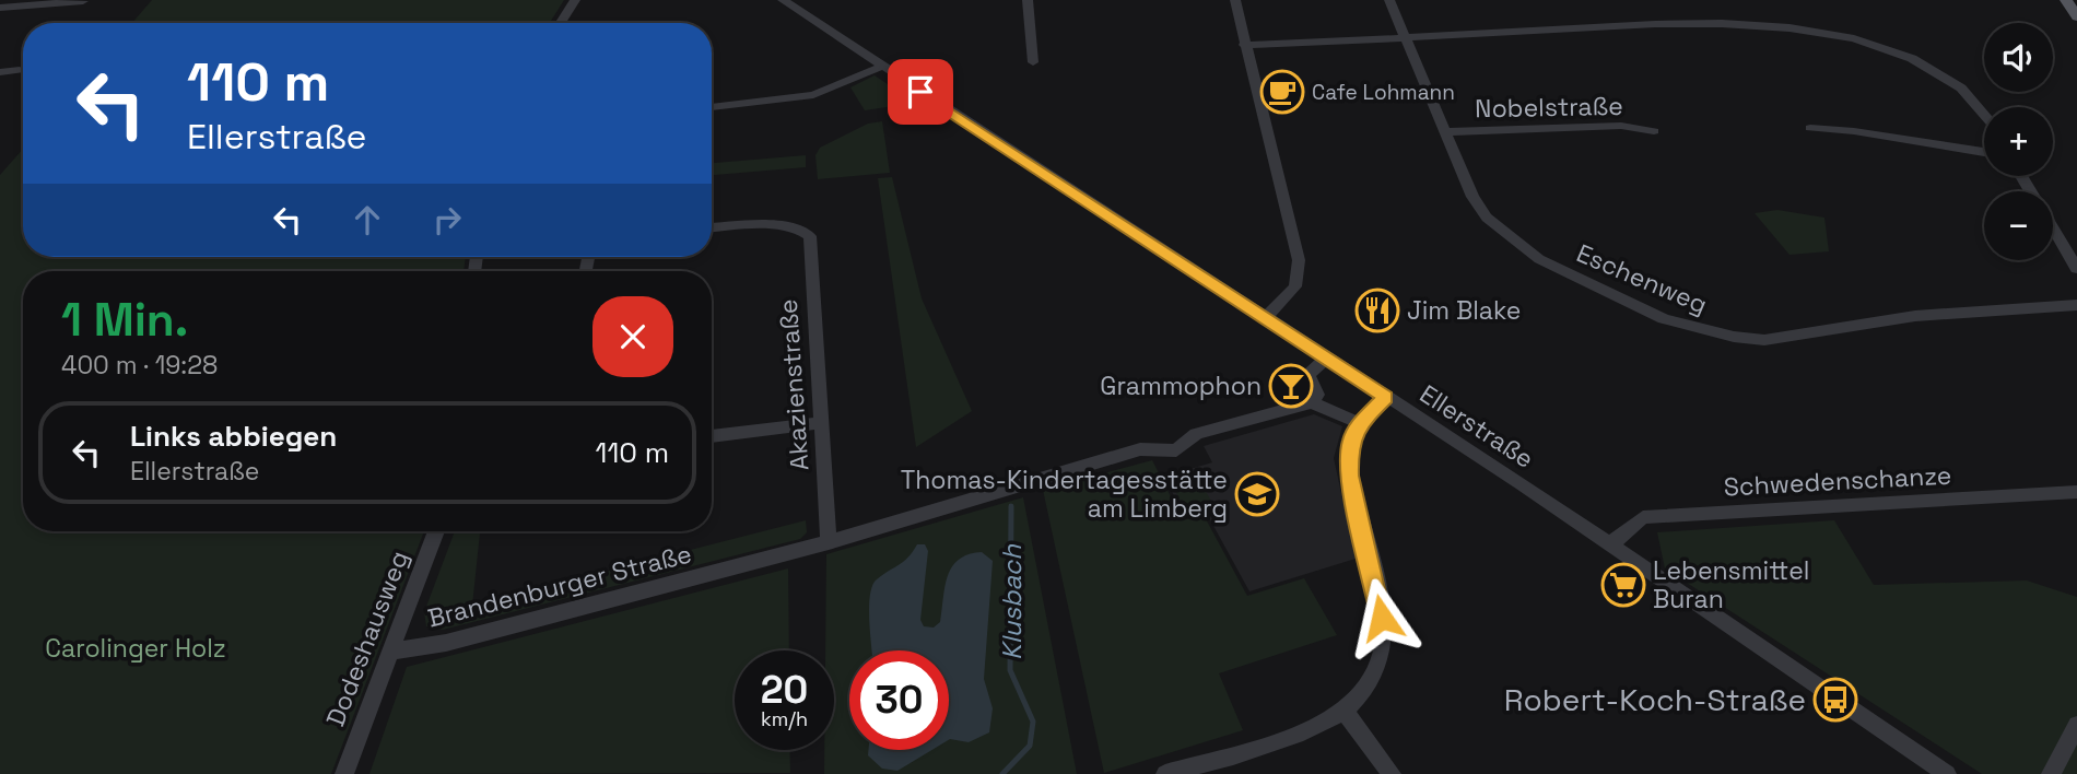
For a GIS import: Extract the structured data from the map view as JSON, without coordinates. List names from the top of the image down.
{
  "streets": {
    "street": [
      "Nobelstraße",
      "Eschenweg",
      "Akazienstraße",
      "Ellerstraße",
      "Schwedenschanze",
      "Brandenburger Straße",
      "Dodeshausweg"
    ]
  },
  "crossings": [
    ["Nobelstraße", "Eschenweg"],
    ["Akazienstraße", "Brandenburger Straße"],
    ["Ellerstraße", "Schwedenschanze"],
    ["Brandenburger Straße", "Dodeshausweg"]
  ],
  "water": ["Klusbach"],
  "parks": ["Carolinger Holz"],
  "places": {
    "cafe": ["Cafe Lohmann"],
    "restaurant": ["Jim Blake"],
    "bar": ["Grammophon"],
    "school or university": ["Thomas-Kindertagesstätte am Limberg"],
    "supermarket": ["Lebensmittel Buran"],
    "bus stop": ["Robert-Koch-Straße"]
  },
  "page": {
    "map_buttons": ["+", "−"],
    "turn": ["110 m", "Ellerstraße"],
    "heading": ["1 Min.", "400 m · 19:28"],
    "list": [
      {
        "name": "Links abbiegen",
        "note": "Ellerstraße",
        "value": "110 m"
      }
    ],
    "speed": "20 km/h",
    "limit": "30"
  }
}
